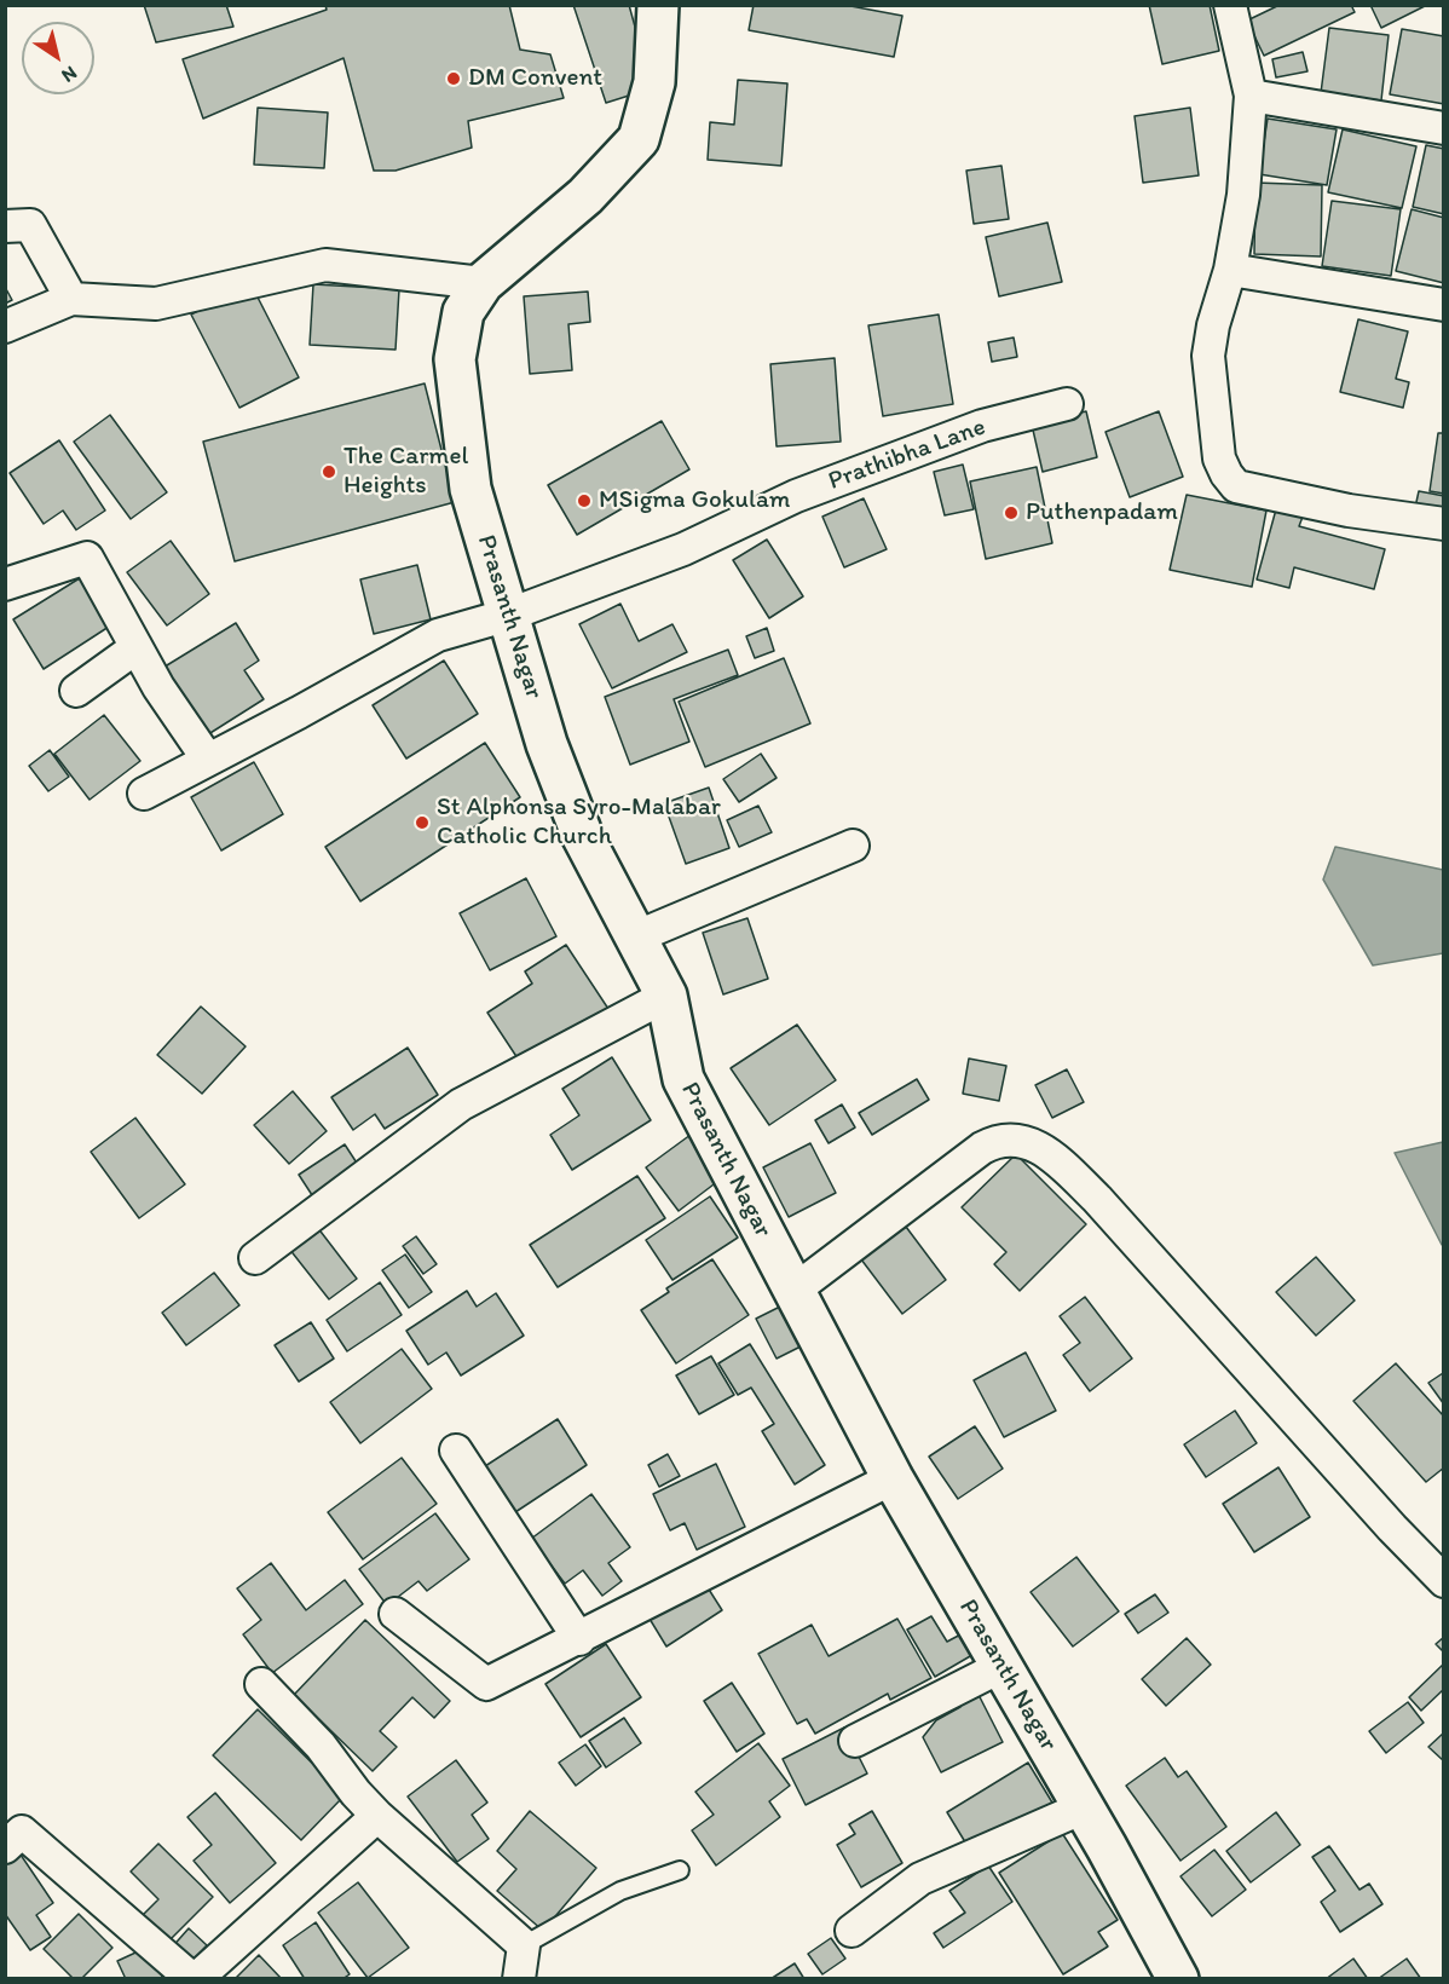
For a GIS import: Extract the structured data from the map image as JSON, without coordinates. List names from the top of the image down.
{
  "streets": {
    "street": ["Prathibha Lane", "Prasanth Nagar"]
  },
  "crossings": [
    ["Prathibha Lane", "Prasanth Nagar"]
  ],
  "places": [
    "DM Convent",
    "The Carmel Heights",
    "MSigma Gokulam",
    "Puthenpadam",
    "St Alphonsa Syro-Malabar Catholic Church"
  ],
  "north": "bottom right"
}
